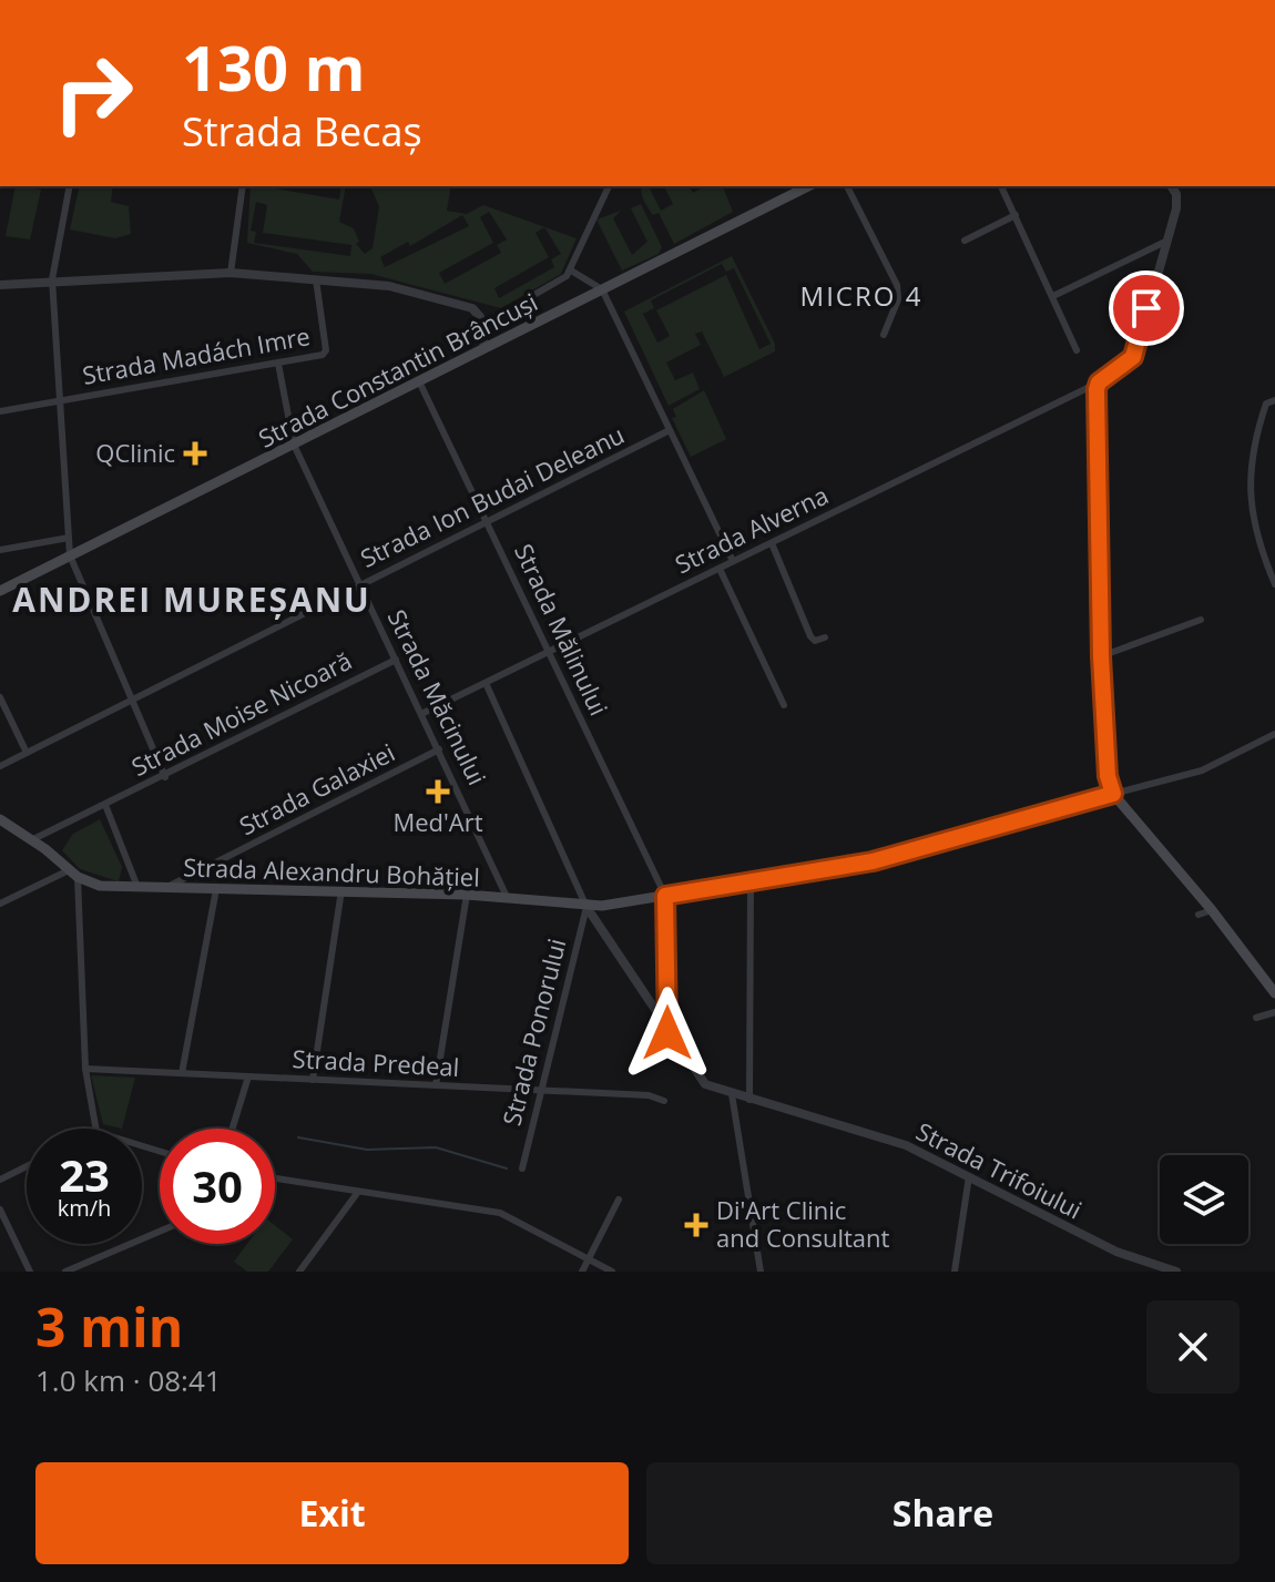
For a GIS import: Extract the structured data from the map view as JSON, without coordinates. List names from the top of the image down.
{
  "streets": {
    "main road": ["Strada Constantin Brâncuși", "Strada Alexandru Bohățiel"],
    "street": [
      "Strada Madách Imre",
      "Strada Ion Budai Deleanu",
      "Strada Alverna",
      "Strada Mălinului",
      "Strada Măcinului",
      "Strada Moise Nicoară",
      "Strada Galaxiei",
      "Strada Ponorului",
      "Strada Predeal",
      "Strada Trifoiului"
    ]
  },
  "crossings": [
    ["Strada Madách Imre", "Strada Măcinului"],
    ["Strada Constantin Brâncuși", "Strada Mălinului"],
    ["Strada Constantin Brâncuși", "Strada Măcinului"],
    ["Strada Ion Budai Deleanu", "Strada Mălinului"],
    ["Strada Ion Budai Deleanu", "Strada Măcinului"],
    ["Strada Alverna", "Strada Mălinului"],
    ["Strada Alverna", "Strada Măcinului"],
    ["Strada Mălinului", "Strada Alexandru Bohățiel"],
    ["Strada Măcinului", "Strada Moise Nicoară"],
    ["Strada Măcinului", "Strada Galaxiei"],
    ["Strada Măcinului", "Strada Alexandru Bohățiel"],
    ["Strada Galaxiei", "Strada Alexandru Bohățiel"],
    ["Strada Alexandru Bohățiel", "Strada Ponorului"],
    ["Strada Alexandru Bohățiel", "Strada Trifoiului"],
    ["Strada Ponorului", "Strada Predeal"],
    ["Strada Ponorului", "Strada Trifoiului"]
  ],
  "districts": ["MICRO 4", "ANDREI MUREȘANU"],
  "places": {
    "health": ["QClinic", "Med'Art", "Di'Art Clinic and Consultant"]
  },
  "page": {
    "turn": ["130 m", "Strada Becaș"],
    "speed": "23 km/h",
    "limit": "30",
    "heading": ["3 min", "1.0 km · 08:41"],
    "buttons": ["Exit", "Share"]
  }
}
